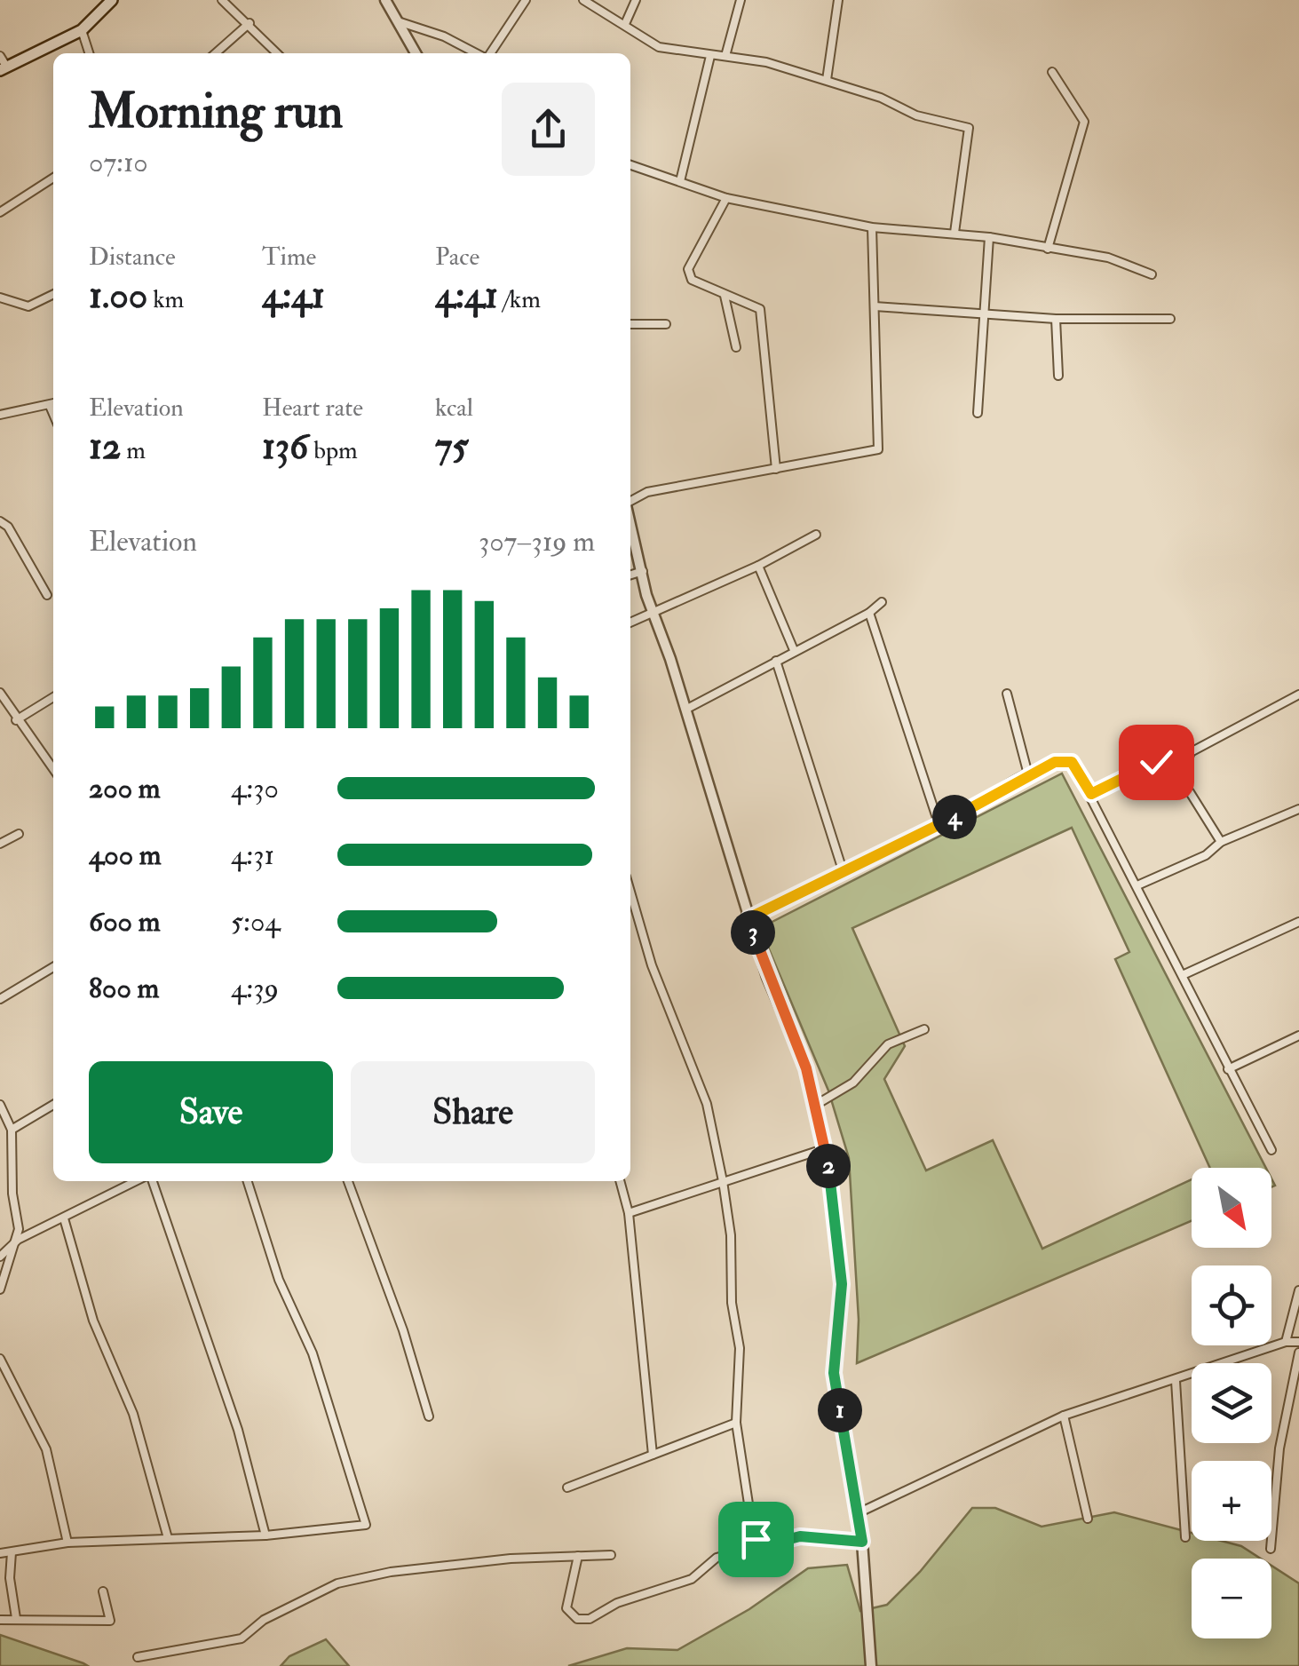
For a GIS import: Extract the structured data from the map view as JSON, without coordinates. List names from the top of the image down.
{
  "north": "bottom right",
  "page": {
    "heading": ["Morning run", "07:10"],
    "stats": [
      ["Distance", "1.00 km"],
      ["Time", "4:41"],
      ["Pace", "4:41 /km"],
      ["Elevation", "12 m"],
      ["Heart rate", "136 bpm"],
      ["kcal", "75"]
    ],
    "chart": ["Elevation", "307–319 m"],
    "list": [
      {
        "name": "200 m",
        "note": "4:30"
      },
      {
        "name": "400 m",
        "note": "4:31"
      },
      {
        "name": "600 m",
        "note": "5:04"
      },
      {
        "name": "800 m",
        "note": "4:39"
      }
    ],
    "pins": [
      "4",
      "3",
      "2",
      "1"
    ],
    "buttons": ["Save", "Share"],
    "map_buttons": ["+", "−"]
  }
}
